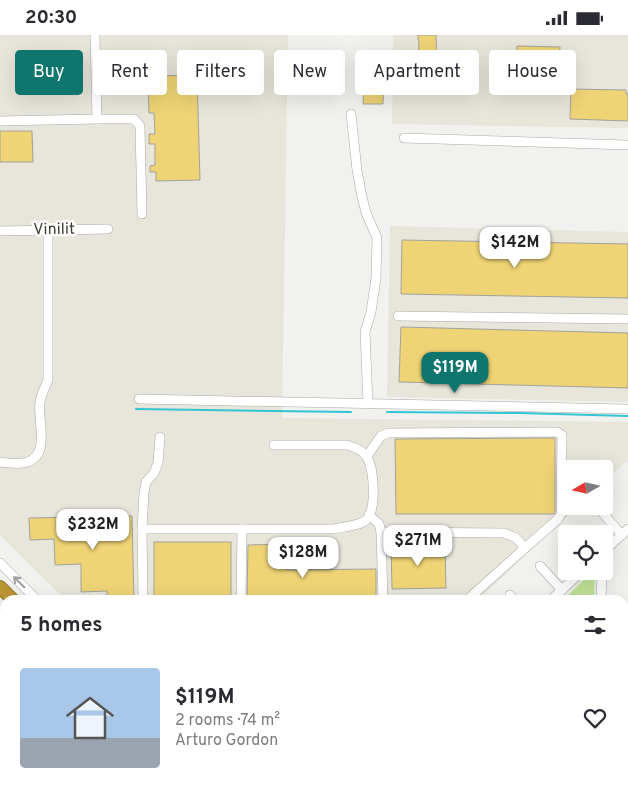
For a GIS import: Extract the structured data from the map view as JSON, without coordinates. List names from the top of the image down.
{
  "streets": {
    "street": ["Vinilit"]
  },
  "north": "left",
  "page": {
    "status": "20:30",
    "chip": [
      "Buy",
      "Rent",
      "Filters",
      "New",
      "Apartment",
      "House"
    ],
    "price": [
      "$142M",
      "$119M",
      "$232M",
      "$271M",
      "$128M"
    ],
    "heading": "5 homes",
    "list": [
      {
        "name": "$119M",
        "note": "2 rooms · 74 m² · Arturo Gordon"
      }
    ]
  }
}
